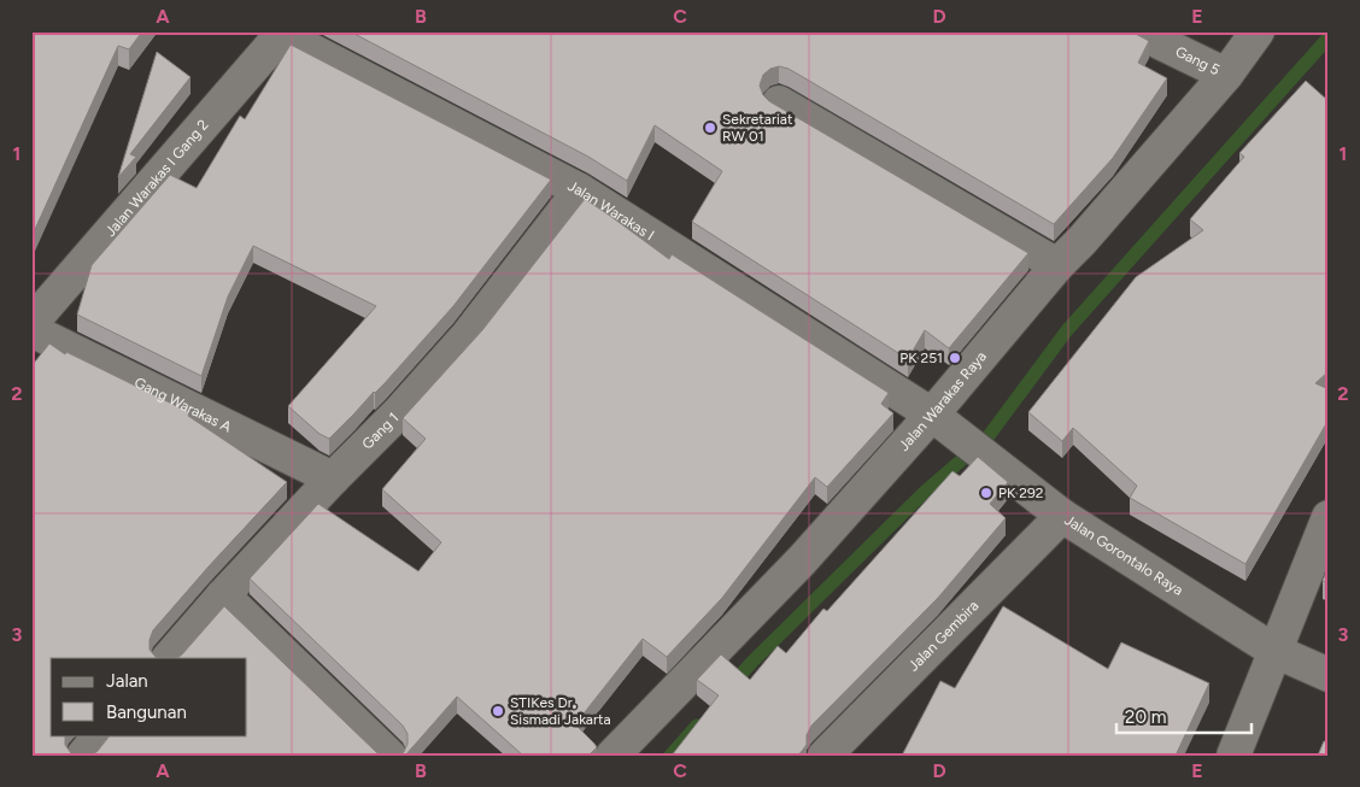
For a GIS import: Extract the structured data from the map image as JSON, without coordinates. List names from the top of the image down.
{
  "streets": {
    "street": [
      "Gang 5",
      "Jalan Warakas I Gang 2",
      "Jalan Warakas I",
      "Jalan Warakas Raya",
      "Gang Warakas A",
      "Gang 1",
      "Jalan Gorontalo Raya",
      "Jalan Gembira"
    ]
  },
  "crossings": [
    ["Gang 5", "Jalan Warakas Raya"],
    ["Jalan Warakas I Gang 2", "Jalan Warakas I"],
    ["Jalan Warakas I", "Jalan Warakas Raya"],
    ["Jalan Warakas I", "Gang 1"],
    ["Jalan Warakas I", "Jalan Gorontalo Raya"],
    ["Jalan Warakas Raya", "Jalan Gorontalo Raya"],
    ["Gang Warakas A", "Gang 1"],
    ["Jalan Gorontalo Raya", "Jalan Gembira"]
  ],
  "places": [
    "Sekretariat RW 01",
    "PK 251",
    "PK 292",
    "STIKes Dr. Sismadi Jakarta"
  ],
  "legend": ["Jalan", "Bangunan"],
  "scale_bar": "20 m",
  "grid": {
    "columns": [
      "A",
      "B",
      "C",
      "D",
      "E"
    ],
    "rows": ["1", "2", "3"]
  }
}
